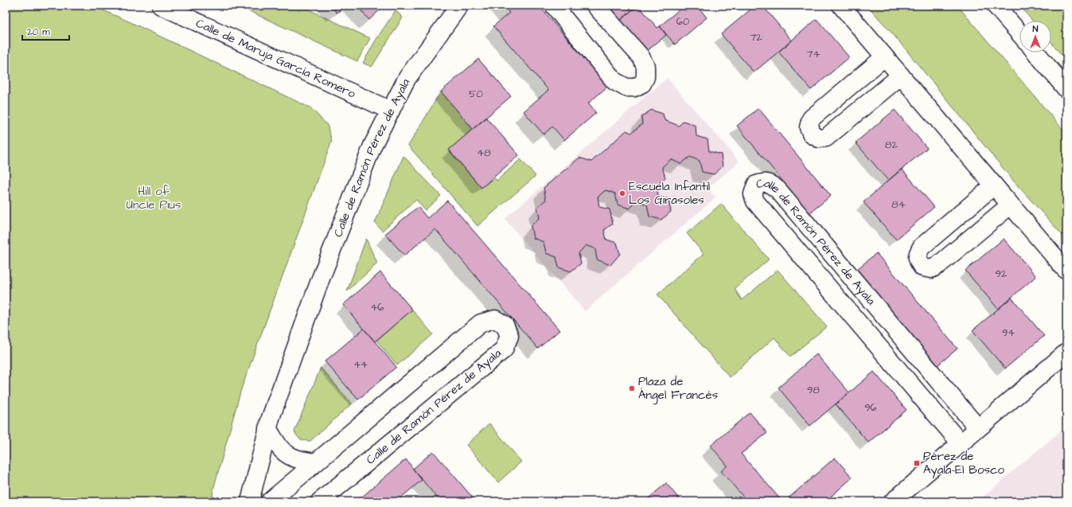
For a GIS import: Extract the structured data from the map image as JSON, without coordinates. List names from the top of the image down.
{
  "streets": {
    "street": ["Calle de Maruja García Romero", "Calle de Ramón Pérez de Ayala"]
  },
  "crossings": [
    ["Calle de Maruja García Romero", "Calle de Ramón Pérez de Ayala"]
  ],
  "parks": ["Hill of Uncle Pius"],
  "places": {
    "other": ["Escuela Infantil Los Girasoles", "Plaza de Ángel Francés"],
    "transit": ["Pérez de Ayala-El Bosco"]
  },
  "house_numbers": [
    "60",
    "72",
    "74",
    "50",
    "82",
    "48",
    "84",
    "92",
    "46",
    "94",
    "44",
    "98",
    "96"
  ],
  "scale_bar": "20 m",
  "north": "top"
}
